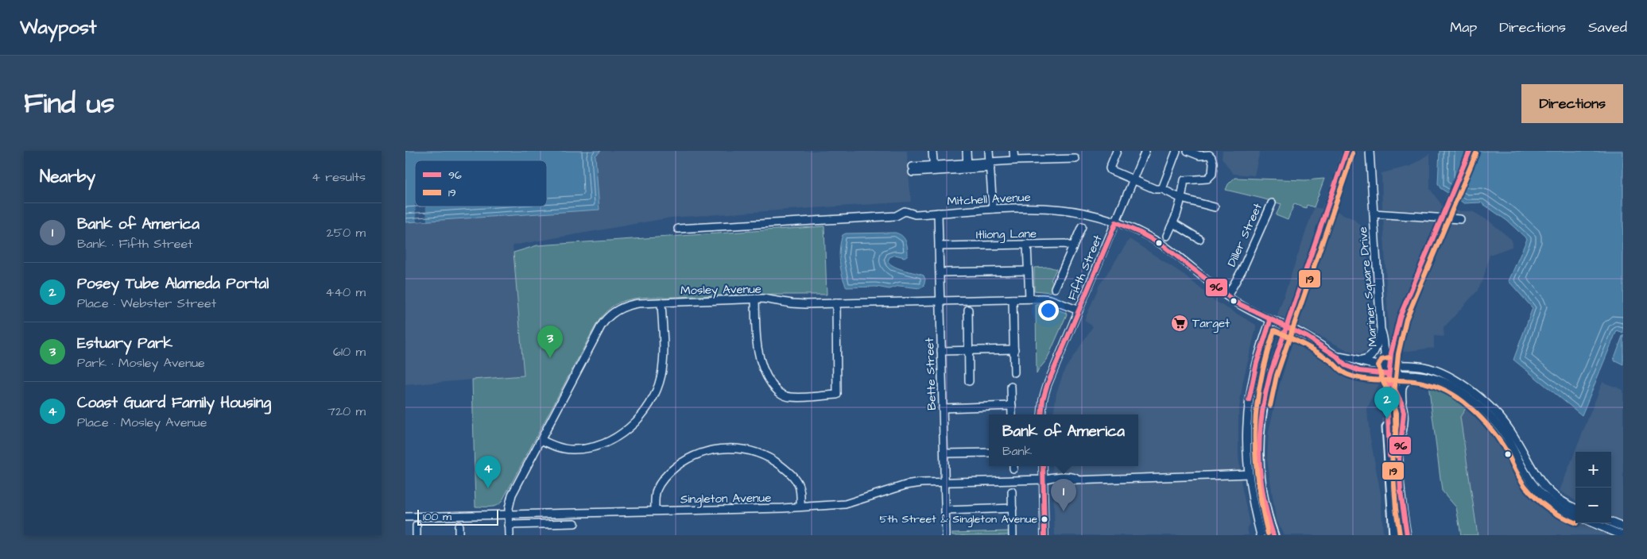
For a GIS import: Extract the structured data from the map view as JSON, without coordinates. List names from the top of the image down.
{
  "streets": {
    "street": [
      "Mitchell Avenue",
      "Itliong Lane",
      "Diller Street",
      "Fifth Street",
      "Mariner Square Drive",
      "Mosley Avenue",
      "Bette Street",
      "Singleton Avenue"
    ]
  },
  "crossings": [
    ["Mitchell Avenue", "Diller Street"],
    ["Mitchell Avenue", "Fifth Street"],
    ["Mitchell Avenue", "Bette Street"],
    ["Itliong Lane", "Bette Street"],
    ["Fifth Street", "Mosley Avenue"],
    ["Mosley Avenue", "Bette Street"],
    ["Mosley Avenue", "Singleton Avenue"],
    ["Bette Street", "Singleton Avenue"]
  ],
  "places": {
    "supermarket": ["Target"],
    "other": ["5th Street & Singleton Avenue"]
  },
  "lines": ["transit line 96", "transit line 19"],
  "legend": ["96", "19"],
  "scale_bar": "100 m",
  "page": {
    "header": "Waypost",
    "nav": ["Map", "Directions", "Saved"],
    "title": "Find us",
    "buttons": "Directions",
    "heading": ["Nearby", "4 results"],
    "list": [
      {
        "mark": "1",
        "name": "Bank of America",
        "note": "Bank · Fifth Street",
        "value": "250 m"
      },
      {
        "mark": "2",
        "name": "Posey Tube Alameda Portal",
        "note": "Place · Webster Street",
        "value": "440 m"
      },
      {
        "mark": "3",
        "name": "Estuary Park",
        "note": "Park · Mosley Avenue",
        "value": "610 m"
      },
      {
        "mark": "4",
        "name": "Coast Guard Family Housing",
        "note": "Place · Mosley Avenue",
        "value": "720 m"
      }
    ],
    "pins": [
      "3",
      "2",
      "4",
      "1"
    ],
    "popup": ["Bank of America", "Bank"],
    "map_buttons": ["+", "−"],
    "scale": "100 m"
  }
}
